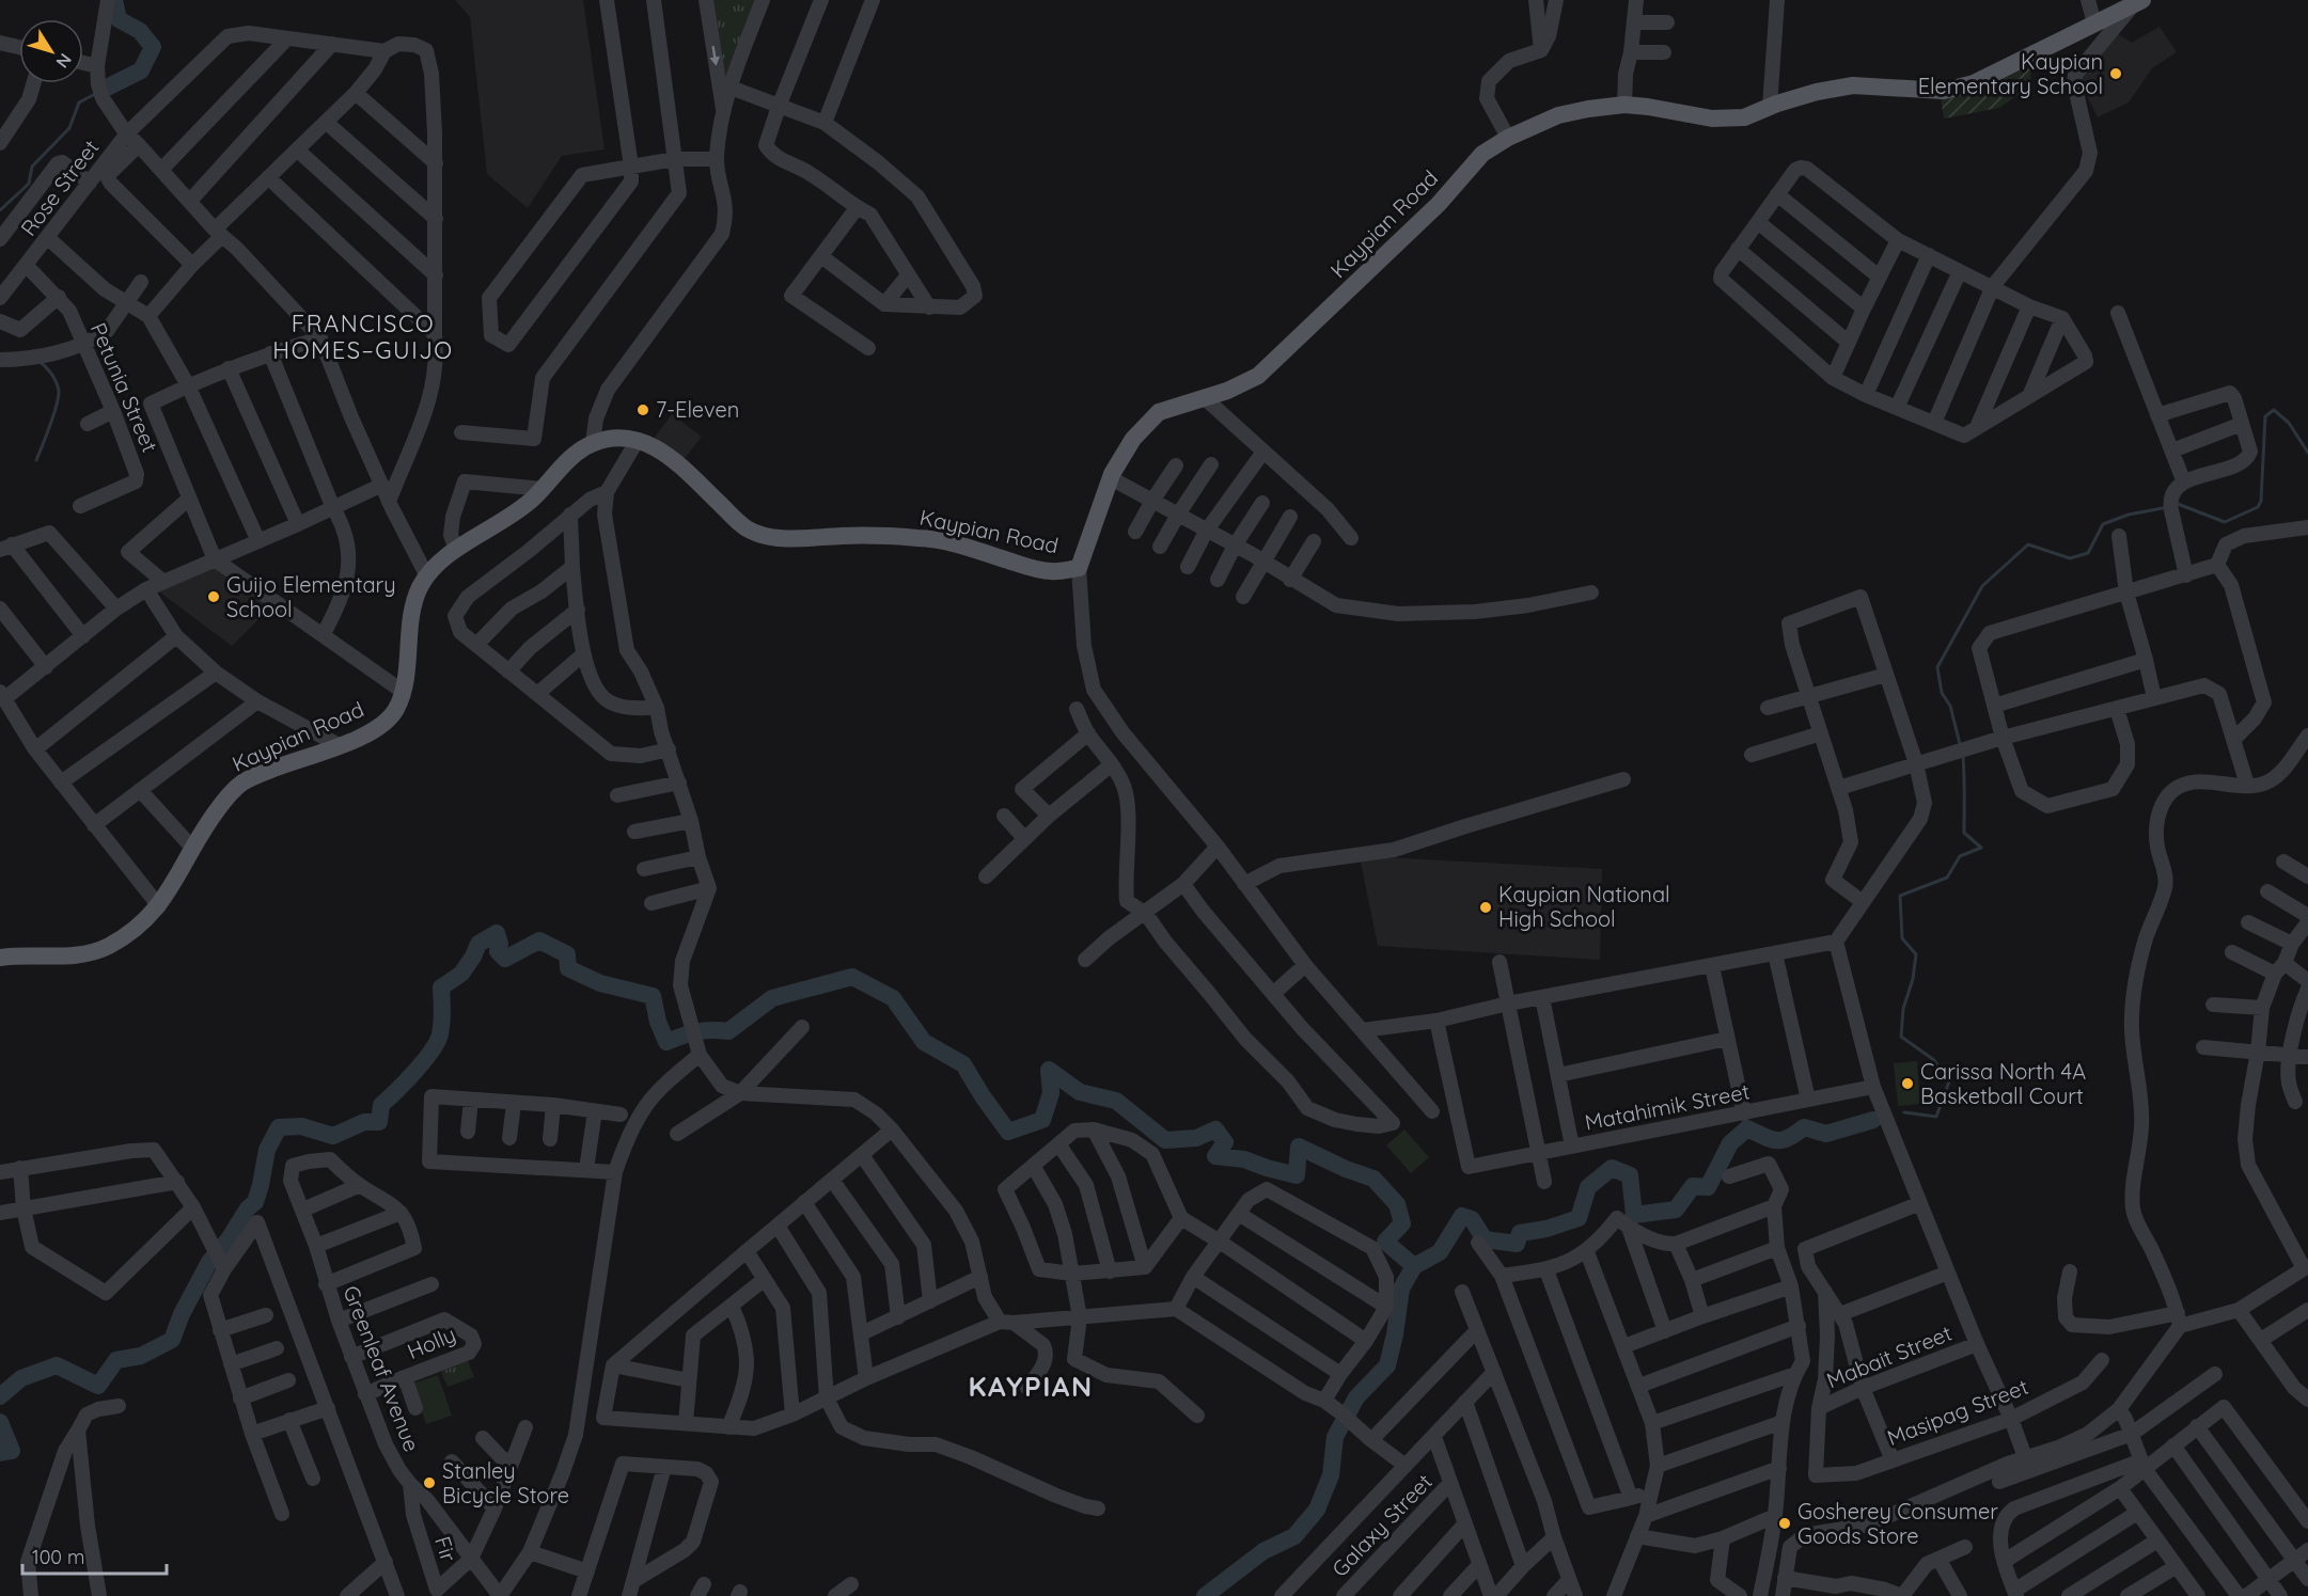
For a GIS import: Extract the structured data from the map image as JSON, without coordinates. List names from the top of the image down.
{
  "streets": {
    "main road": ["Kaypian Road"],
    "street": [
      "Rose Street",
      "Petunia Street",
      "Matahimik Street",
      "Holly",
      "Mabait Street",
      "Greenleaf Avenue",
      "Masipag Street",
      "Galaxy Street",
      "Fir"
    ]
  },
  "crossings": [
    ["Rose Street", "Petunia Street"],
    ["Holly", "Greenleaf Avenue"],
    ["Mabait Street", "Masipag Street"],
    ["Greenleaf Avenue", "Fir"]
  ],
  "districts": ["FRANCISCO HOMES–GUIJO", "KAYPIAN"],
  "places": [
    "Kaypian Elementary School",
    "7-Eleven",
    "Guijo Elementary School",
    "Kaypian National High School",
    "Carissa North 4A Basketball Court",
    "Stanley Bicycle Store",
    "Gosherey Consumer Goods Store"
  ],
  "scale_bar": "100 m",
  "north": "bottom right"
}
